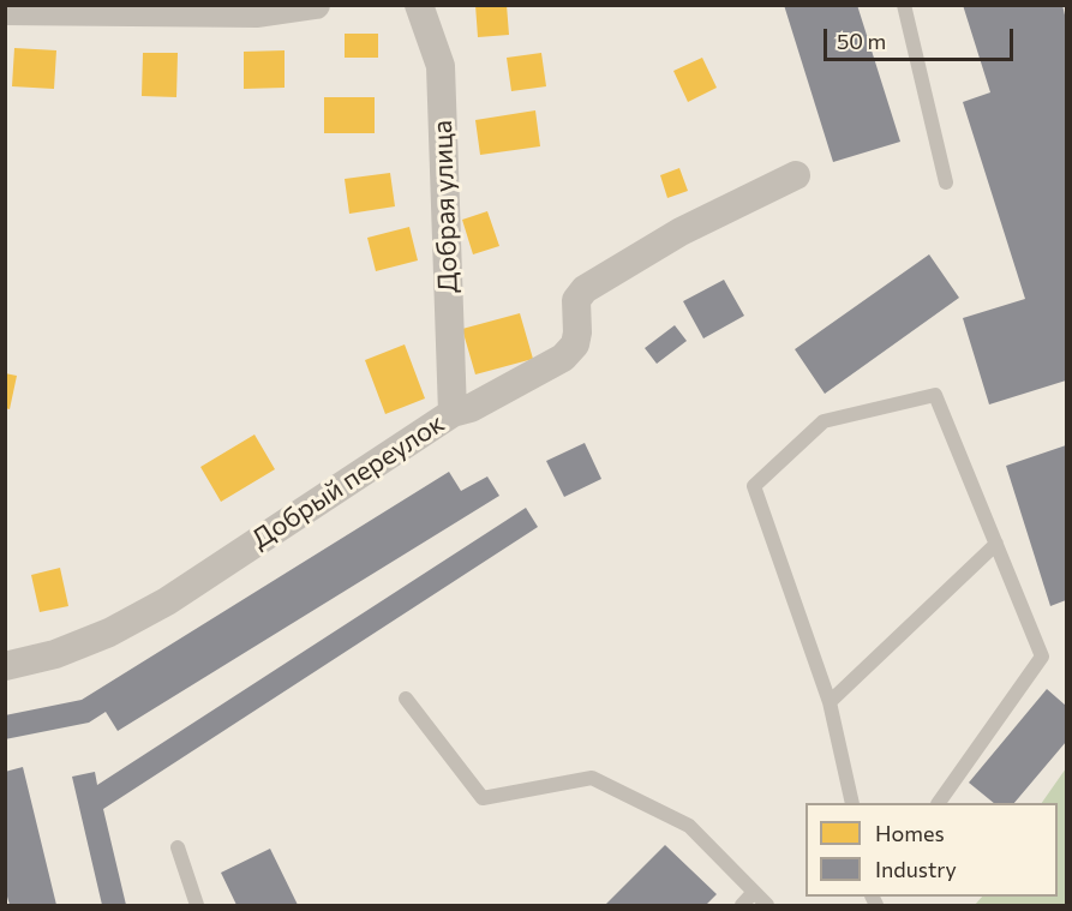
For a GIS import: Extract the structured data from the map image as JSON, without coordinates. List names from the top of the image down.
{
  "streets": {
    "street": ["Добрая улица", "Добрый переулок"]
  },
  "crossings": [
    ["Добрая улица", "Добрый переулок"]
  ],
  "legend": ["Homes", "Industry"],
  "scale_bar": "50 m"
}
